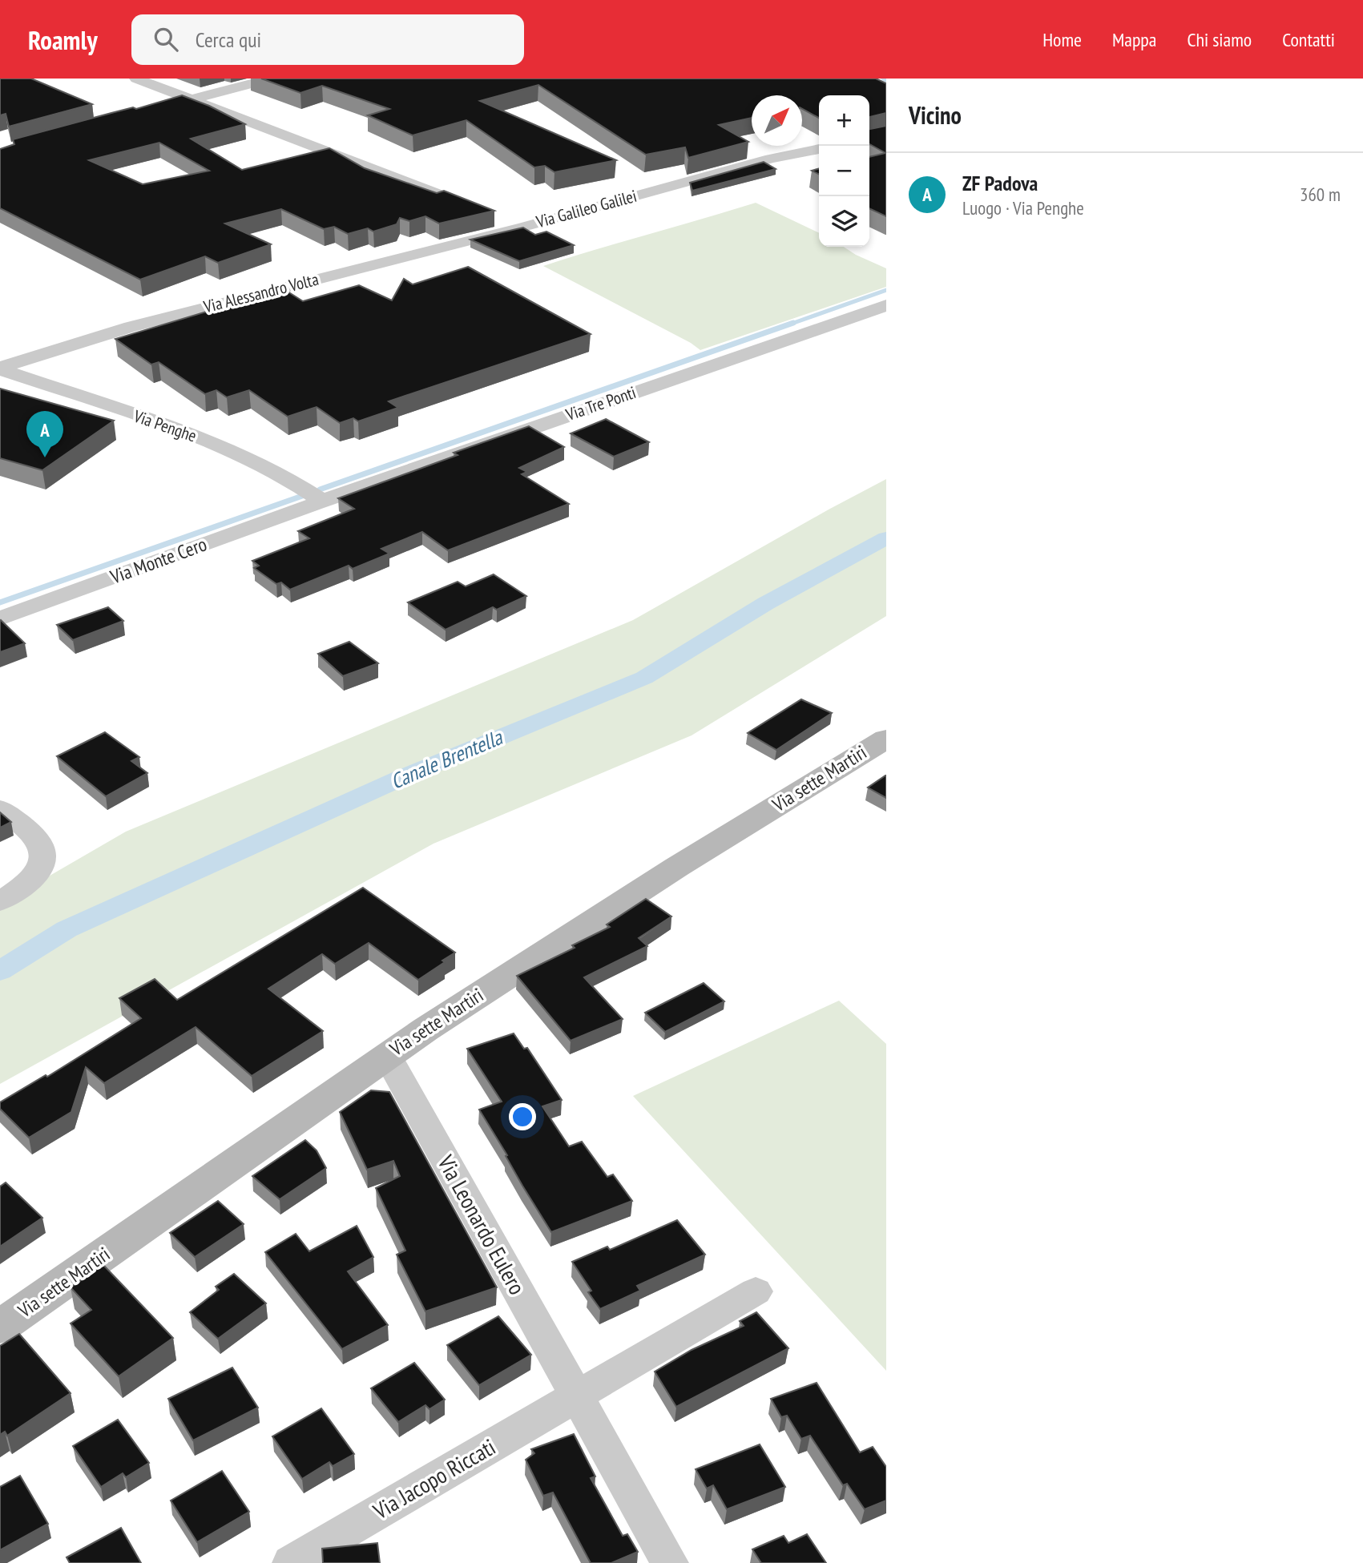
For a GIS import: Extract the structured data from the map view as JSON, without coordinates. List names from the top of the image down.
{
  "streets": {
    "main road": ["Via sette Martiri"],
    "street": [
      "Via Galileo Galilei",
      "Via Alessandro Volta",
      "Via Tre Ponti",
      "Via Penghe",
      "Via Monte Cero",
      "Via Leonardo Eulero",
      "Via Jacopo Riccati"
    ]
  },
  "crossings": [
    ["Via Galileo Galilei", "Via Alessandro Volta"],
    ["Via Alessandro Volta", "Via Penghe"],
    ["Via Tre Ponti", "Via Penghe"],
    ["Via Tre Ponti", "Via Monte Cero"],
    ["Via Penghe", "Via Monte Cero"],
    ["Via sette Martiri", "Via Leonardo Eulero"],
    ["Via Leonardo Eulero", "Via Jacopo Riccati"]
  ],
  "water": ["Canale Brentella"],
  "north": "top right",
  "page": {
    "header": "Roamly",
    "search": "Cerca qui",
    "nav": [
      "Home",
      "Mappa",
      "Chi siamo",
      "Contatti"
    ],
    "heading": "Vicino",
    "map_buttons": ["+", "−"],
    "list": [
      {
        "mark": "A",
        "name": "ZF Padova",
        "note": "Luogo · Via Penghe",
        "value": "360 m"
      }
    ],
    "pins": "A"
  }
}
